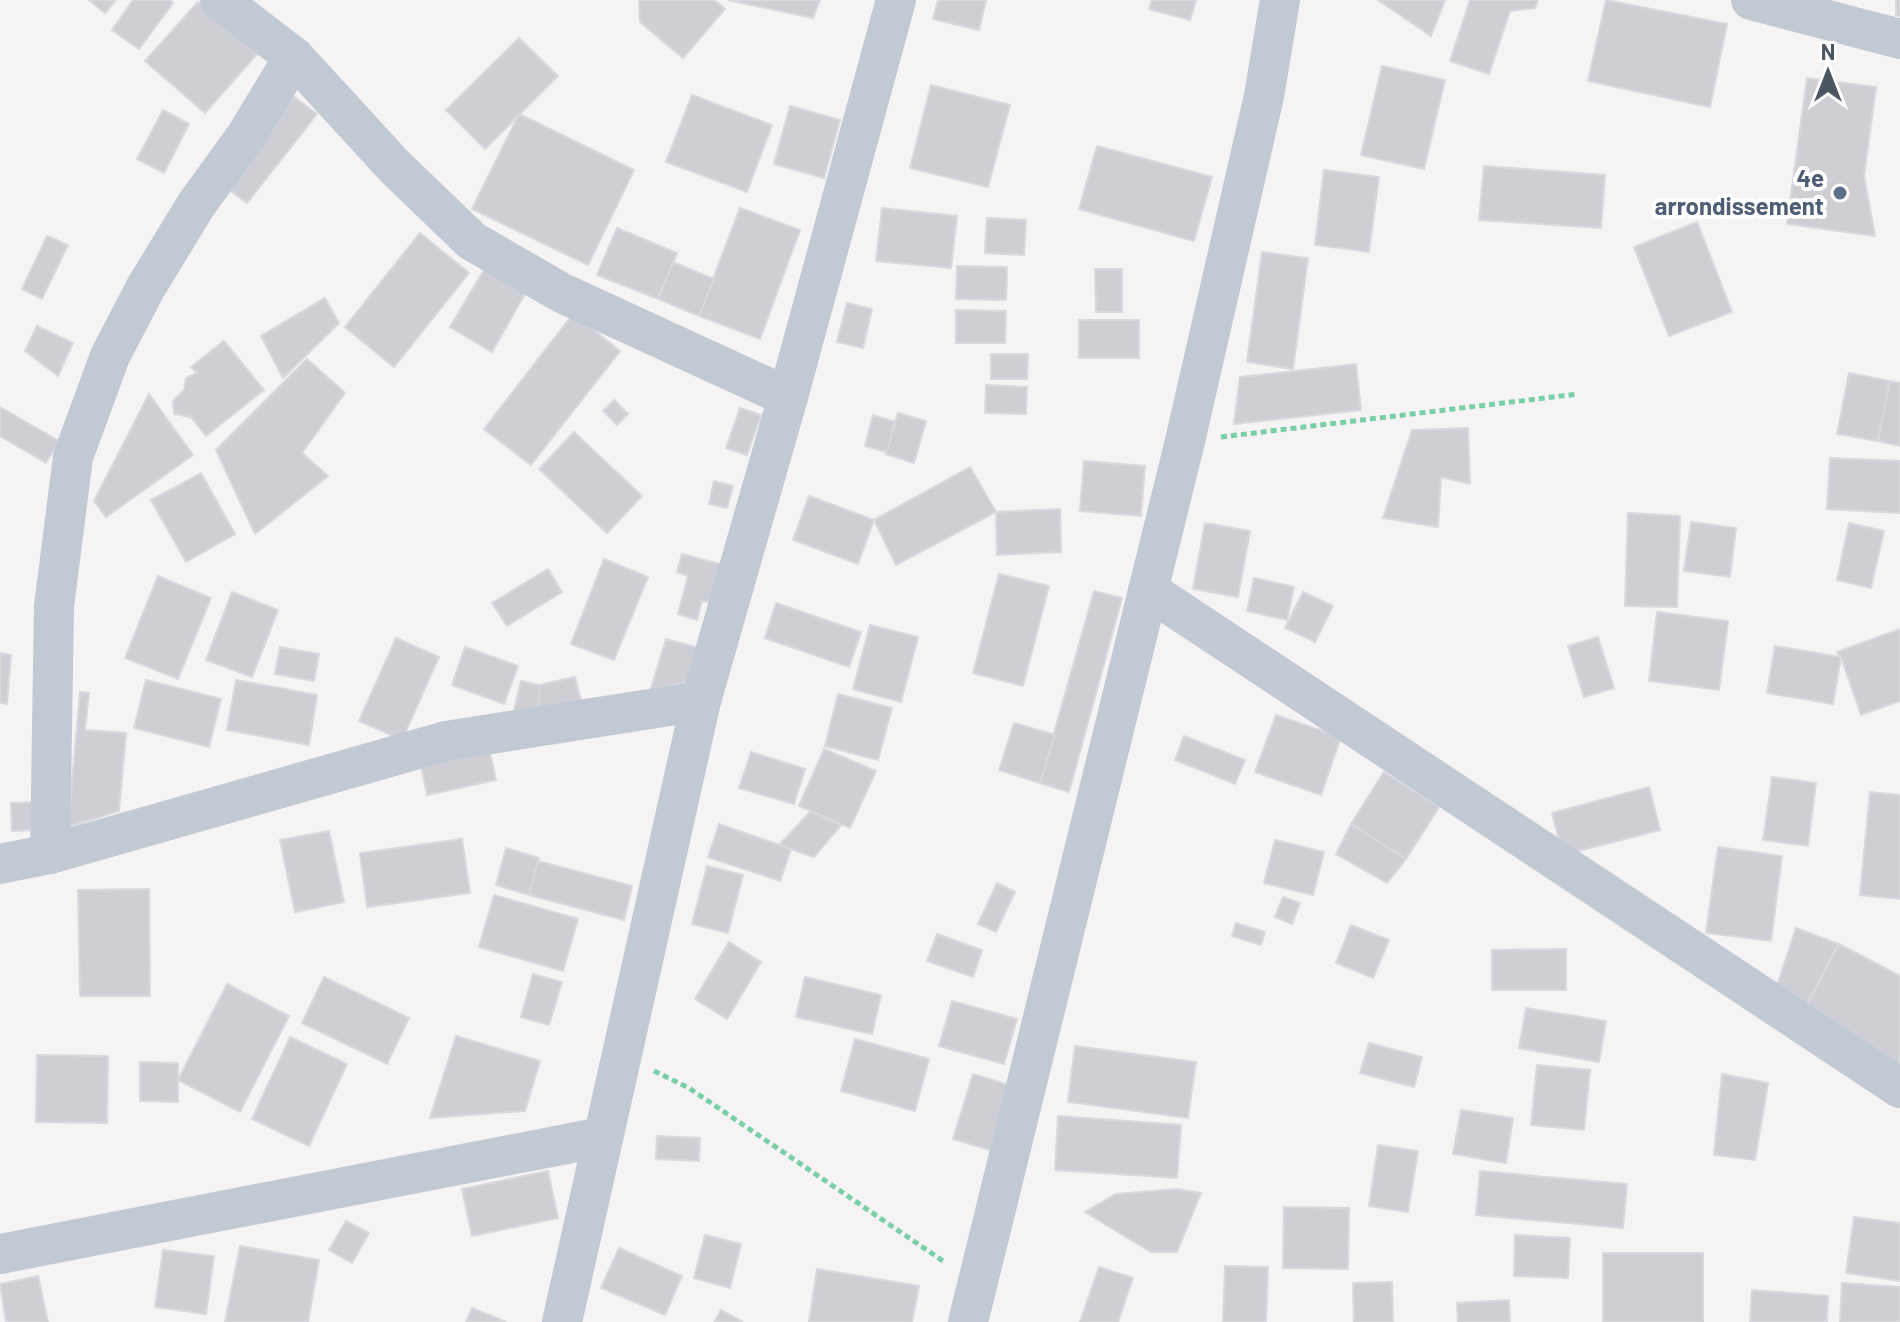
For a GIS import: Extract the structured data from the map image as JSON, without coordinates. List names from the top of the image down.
{
  "places": ["4e arrondissement"],
  "north": "top"
}
